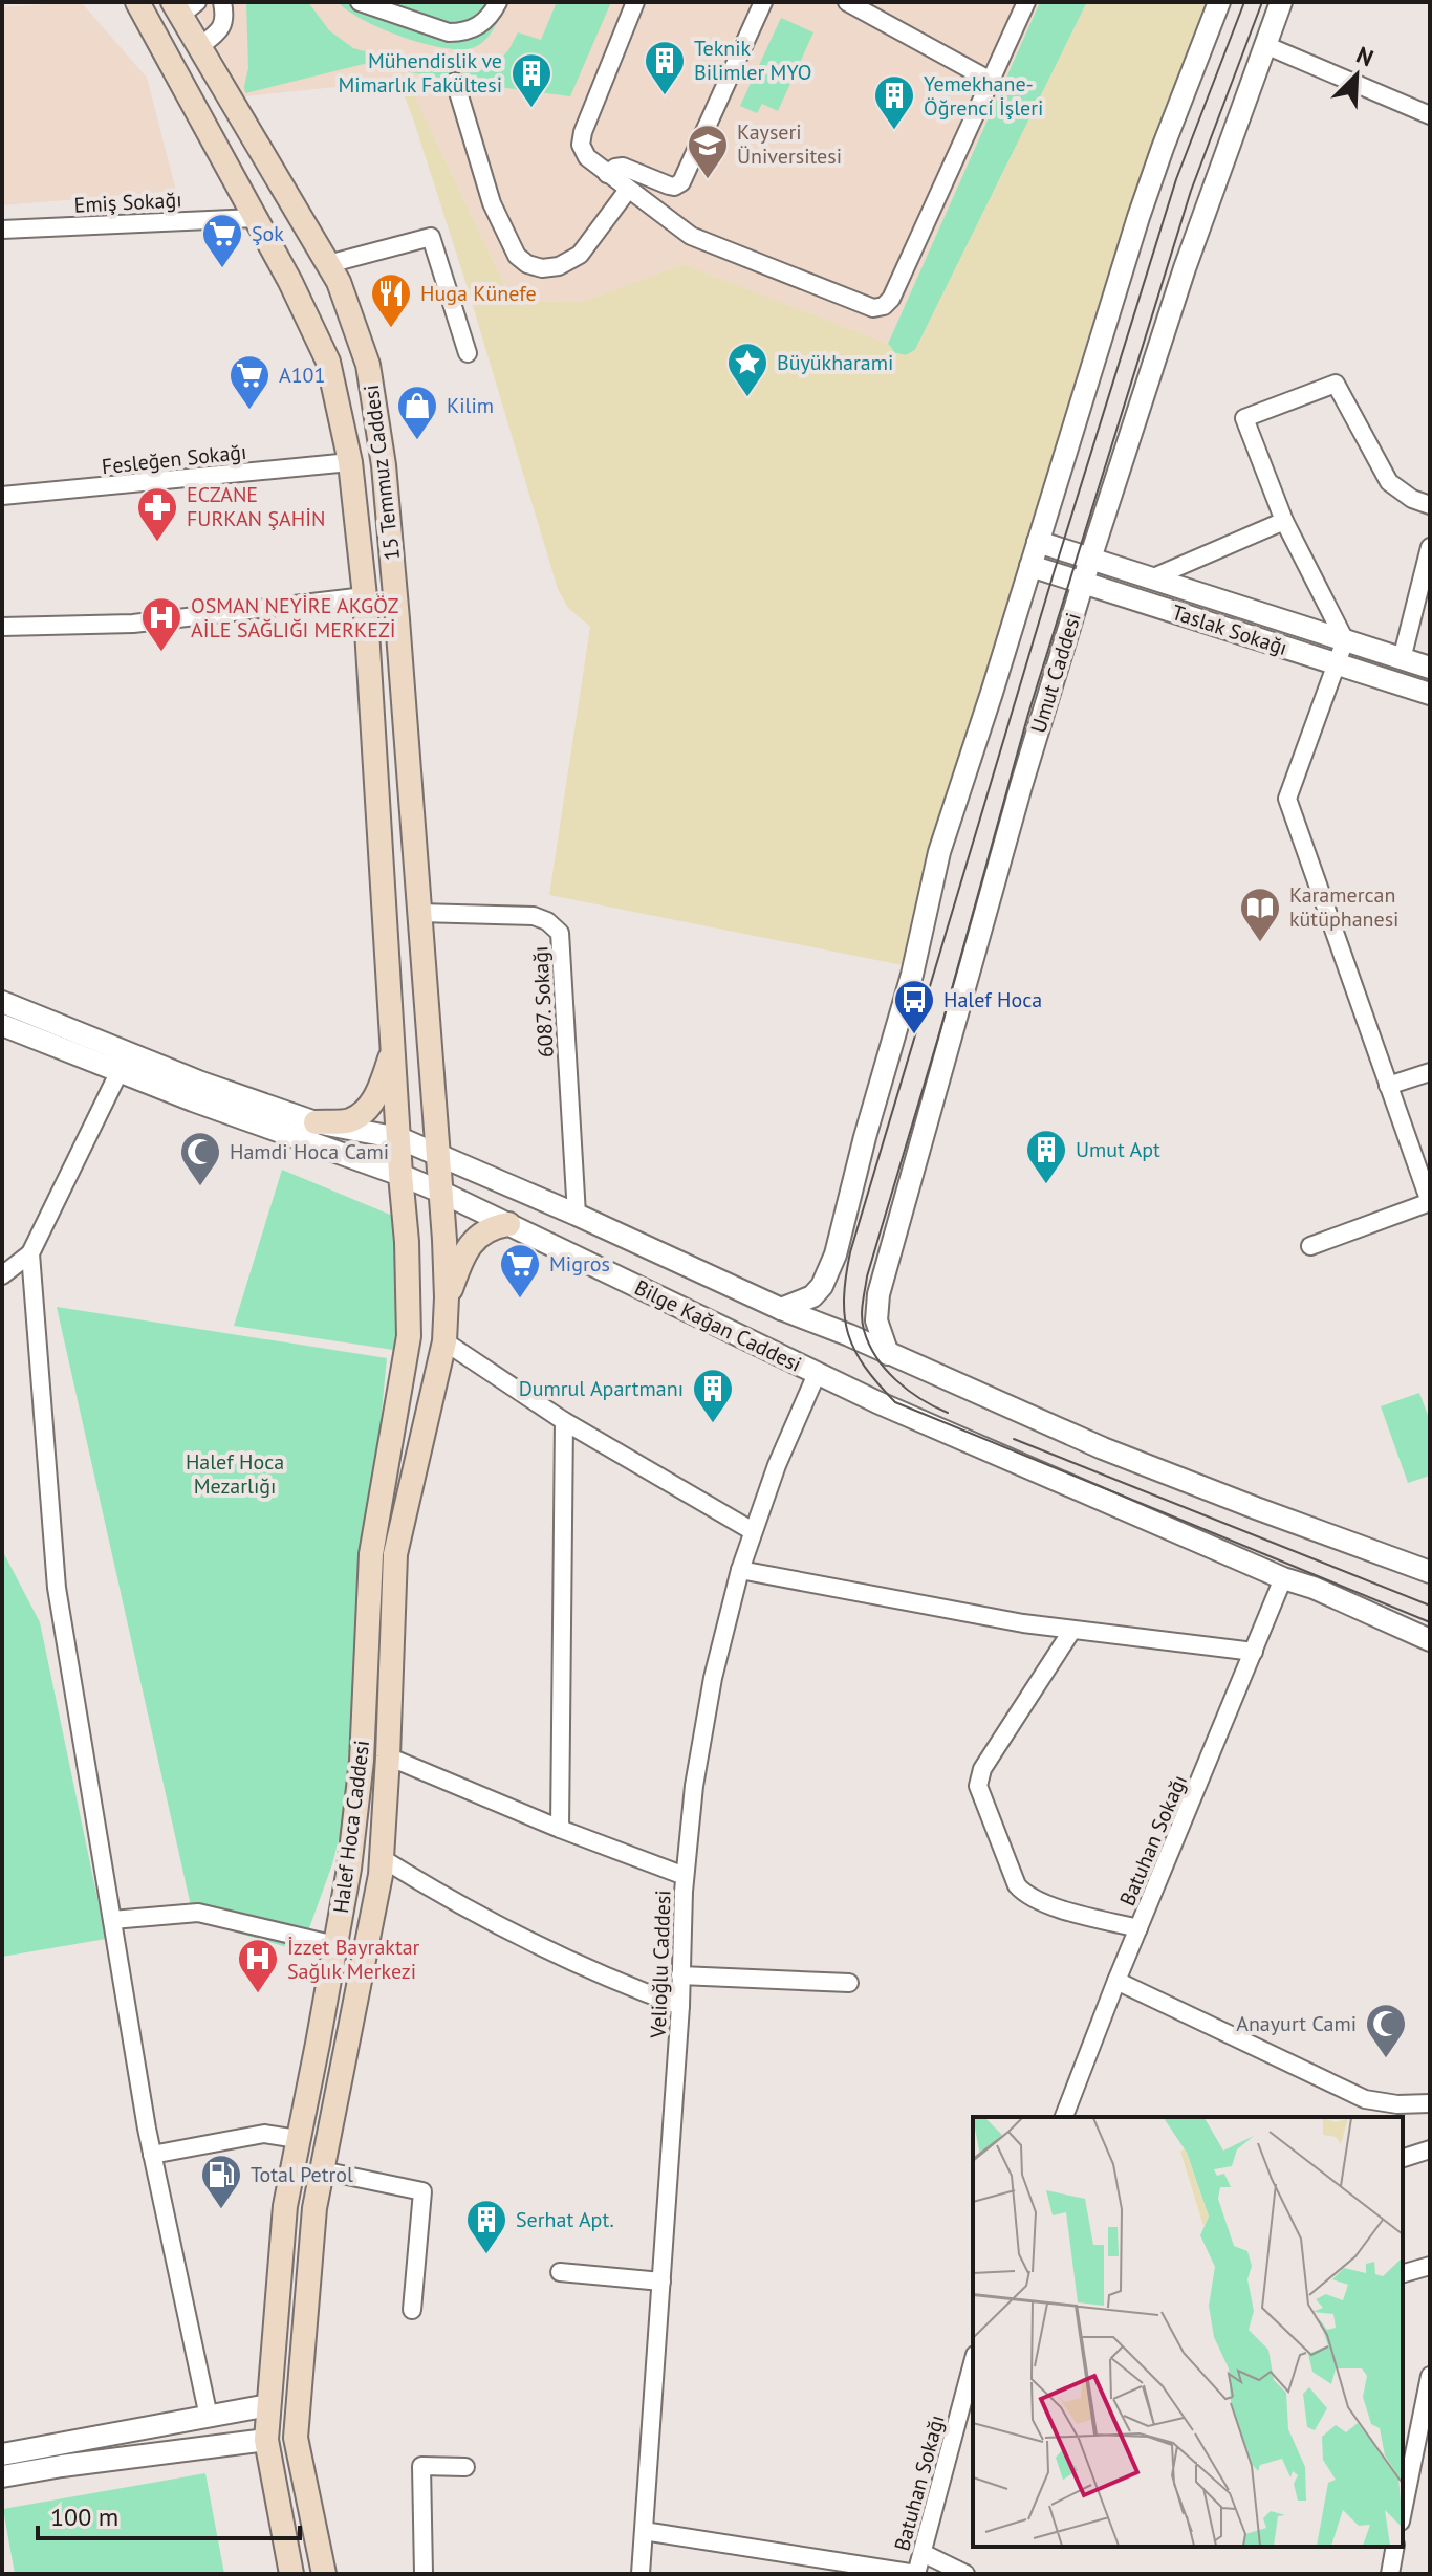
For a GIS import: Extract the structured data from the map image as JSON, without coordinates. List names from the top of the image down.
{
  "streets": {
    "main road": ["15 Temmuz Caddesi", "Halef Hoca Caddesi"],
    "street": [
      "Emiş Sokağı",
      "Fesleğen Sokağı",
      "Taslak Sokağı",
      "Umut Caddesi",
      "6087. Sokağı",
      "Bilge Kağan Caddesi",
      "Batuhan Sokağı",
      "Velioğlu Caddesi"
    ]
  },
  "crossings": [
    ["Emiş Sokağı", "15 Temmuz Caddesi"],
    ["Fesleğen Sokağı", "15 Temmuz Caddesi"],
    ["15 Temmuz Caddesi", "6087. Sokağı"],
    ["15 Temmuz Caddesi", "Bilge Kağan Caddesi"],
    ["15 Temmuz Caddesi", "Halef Hoca Caddesi"],
    ["Taslak Sokağı", "Umut Caddesi"],
    ["Umut Caddesi", "Bilge Kağan Caddesi"],
    ["6087. Sokağı", "Bilge Kağan Caddesi"],
    ["Bilge Kağan Caddesi", "Halef Hoca Caddesi"],
    ["Bilge Kağan Caddesi", "Batuhan Sokağı"],
    ["Bilge Kağan Caddesi", "Velioğlu Caddesi"]
  ],
  "parks": ["Halef Hoca Mezarlığı"],
  "places": {
    "building": [
      "Teknik Bilimler MYO",
      "Mühendislik ve Mimarlık Fakültesi",
      "Yemekhane- Öğrenci İşleri",
      "Umut Apt",
      "Dumrul Apartmanı",
      "Serhat Apt."
    ],
    "school or university": ["Kayseri Üniversitesi"],
    "supermarket": ["Şok", "A101", "Migros"],
    "restaurant": ["Huga Künefe"],
    "place": ["Büyükharami"],
    "shop": ["Kilim"],
    "pharmacy": ["ECZANE FURKAN ŞAHİN"],
    "hospital": ["OSMAN NEYİRE AKGÖZ AİLE SAĞLIĞI MERKEZİ", "İzzet Bayraktar Sağlık Merkezi"],
    "library": ["Karamercan kütüphanesi"],
    "bus stop": ["Halef Hoca"],
    "mosque": ["Hamdi Hoca Cami", "Anayurt Cami"],
    "fuel station": ["Total Petrol"]
  },
  "scale_bar": "100 m",
  "north": "top right"
}
